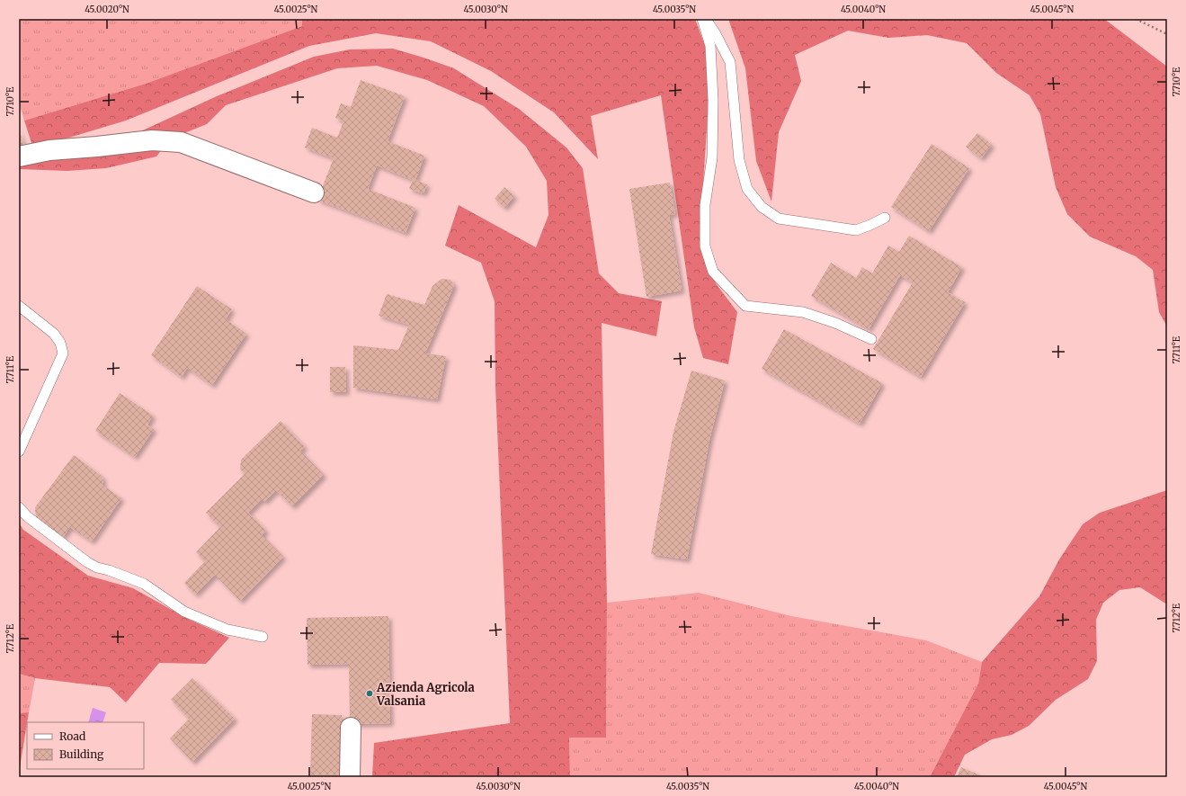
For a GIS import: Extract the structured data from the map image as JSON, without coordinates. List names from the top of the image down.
{
  "places": ["Azienda Agricola Valsania"],
  "legend": ["Road", "Building"],
  "coordinates": [
    "45.0020°N",
    "45.0025°N",
    "45.0030°N",
    "45.0035°N",
    "45.0040°N",
    "45.0045°N",
    "7.710°E",
    "7.711°E",
    "7.712°E"
  ]
}
